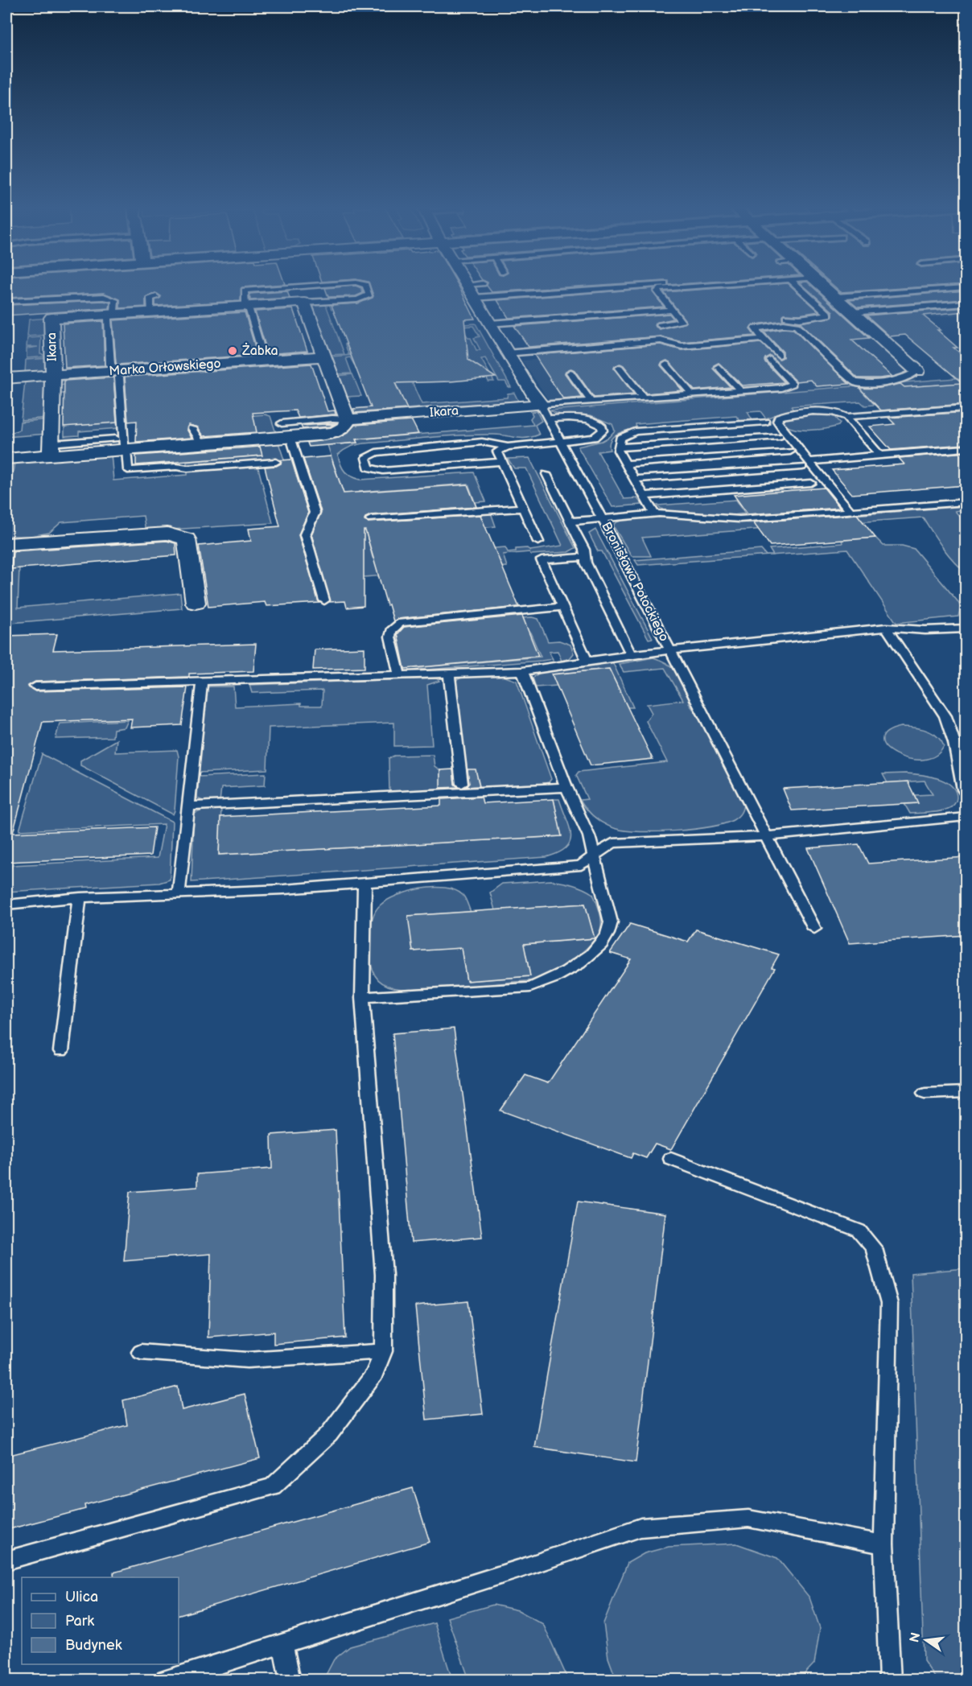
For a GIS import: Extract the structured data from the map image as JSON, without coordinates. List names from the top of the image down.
{
  "streets": {
    "street": ["Ikara", "Marka Orłowskiego", "Bronisława Potockiego"]
  },
  "crossings": [
    ["Ikara", "Marka Orłowskiego"],
    ["Ikara", "Bronisława Potockiego"]
  ],
  "places": ["Żabka"],
  "legend": ["Ulica", "Park", "Budynek"],
  "north": "left"
}
